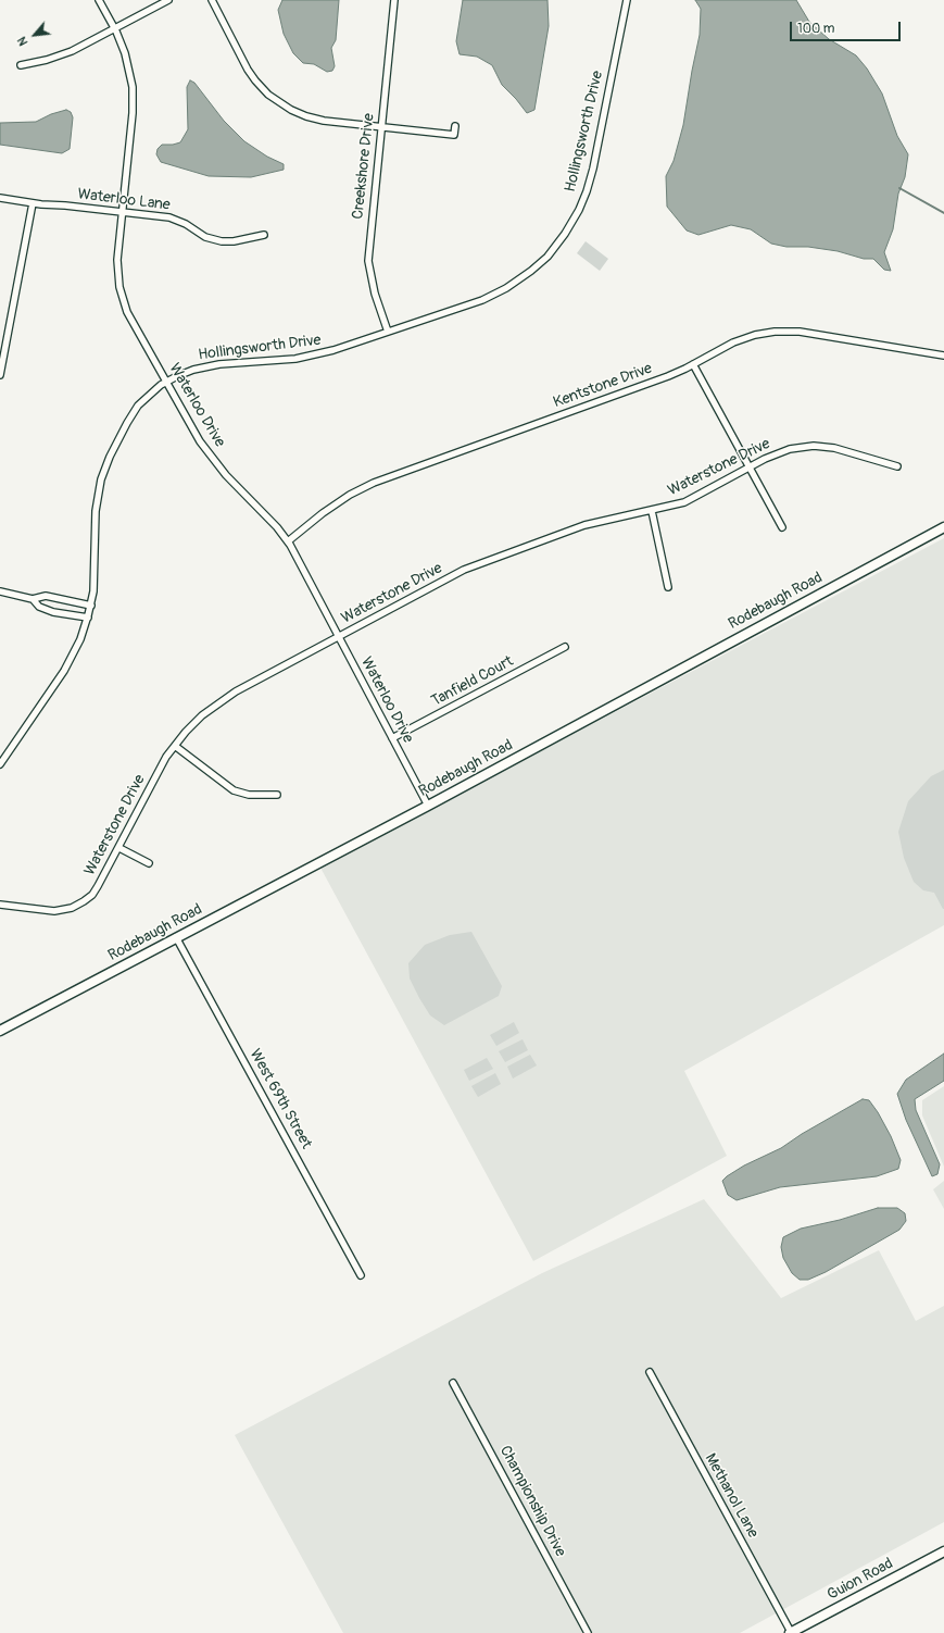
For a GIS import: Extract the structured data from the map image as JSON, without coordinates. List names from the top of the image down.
{
  "streets": {
    "street": [
      "Hollingsworth Drive",
      "Creekshore Drive",
      "Waterloo Lane",
      "Kentstone Drive",
      "Waterloo Drive",
      "Waterstone Drive",
      "Rodebaugh Road",
      "Tanfield Court",
      "West 69th Street",
      "Methanol Lane",
      "Championship Drive",
      "Guion Road"
    ]
  },
  "crossings": [
    ["Hollingsworth Drive", "Creekshore Drive"],
    ["Hollingsworth Drive", "Waterloo Drive"],
    ["Waterloo Lane", "Waterloo Drive"],
    ["Kentstone Drive", "Waterloo Drive"],
    ["Waterloo Drive", "Waterstone Drive"],
    ["Waterloo Drive", "Rodebaugh Road"],
    ["Waterloo Drive", "Tanfield Court"],
    ["Rodebaugh Road", "West 69th Street"],
    ["Methanol Lane", "Guion Road"]
  ],
  "scale_bar": "100 m",
  "north": "bottom left"
}
